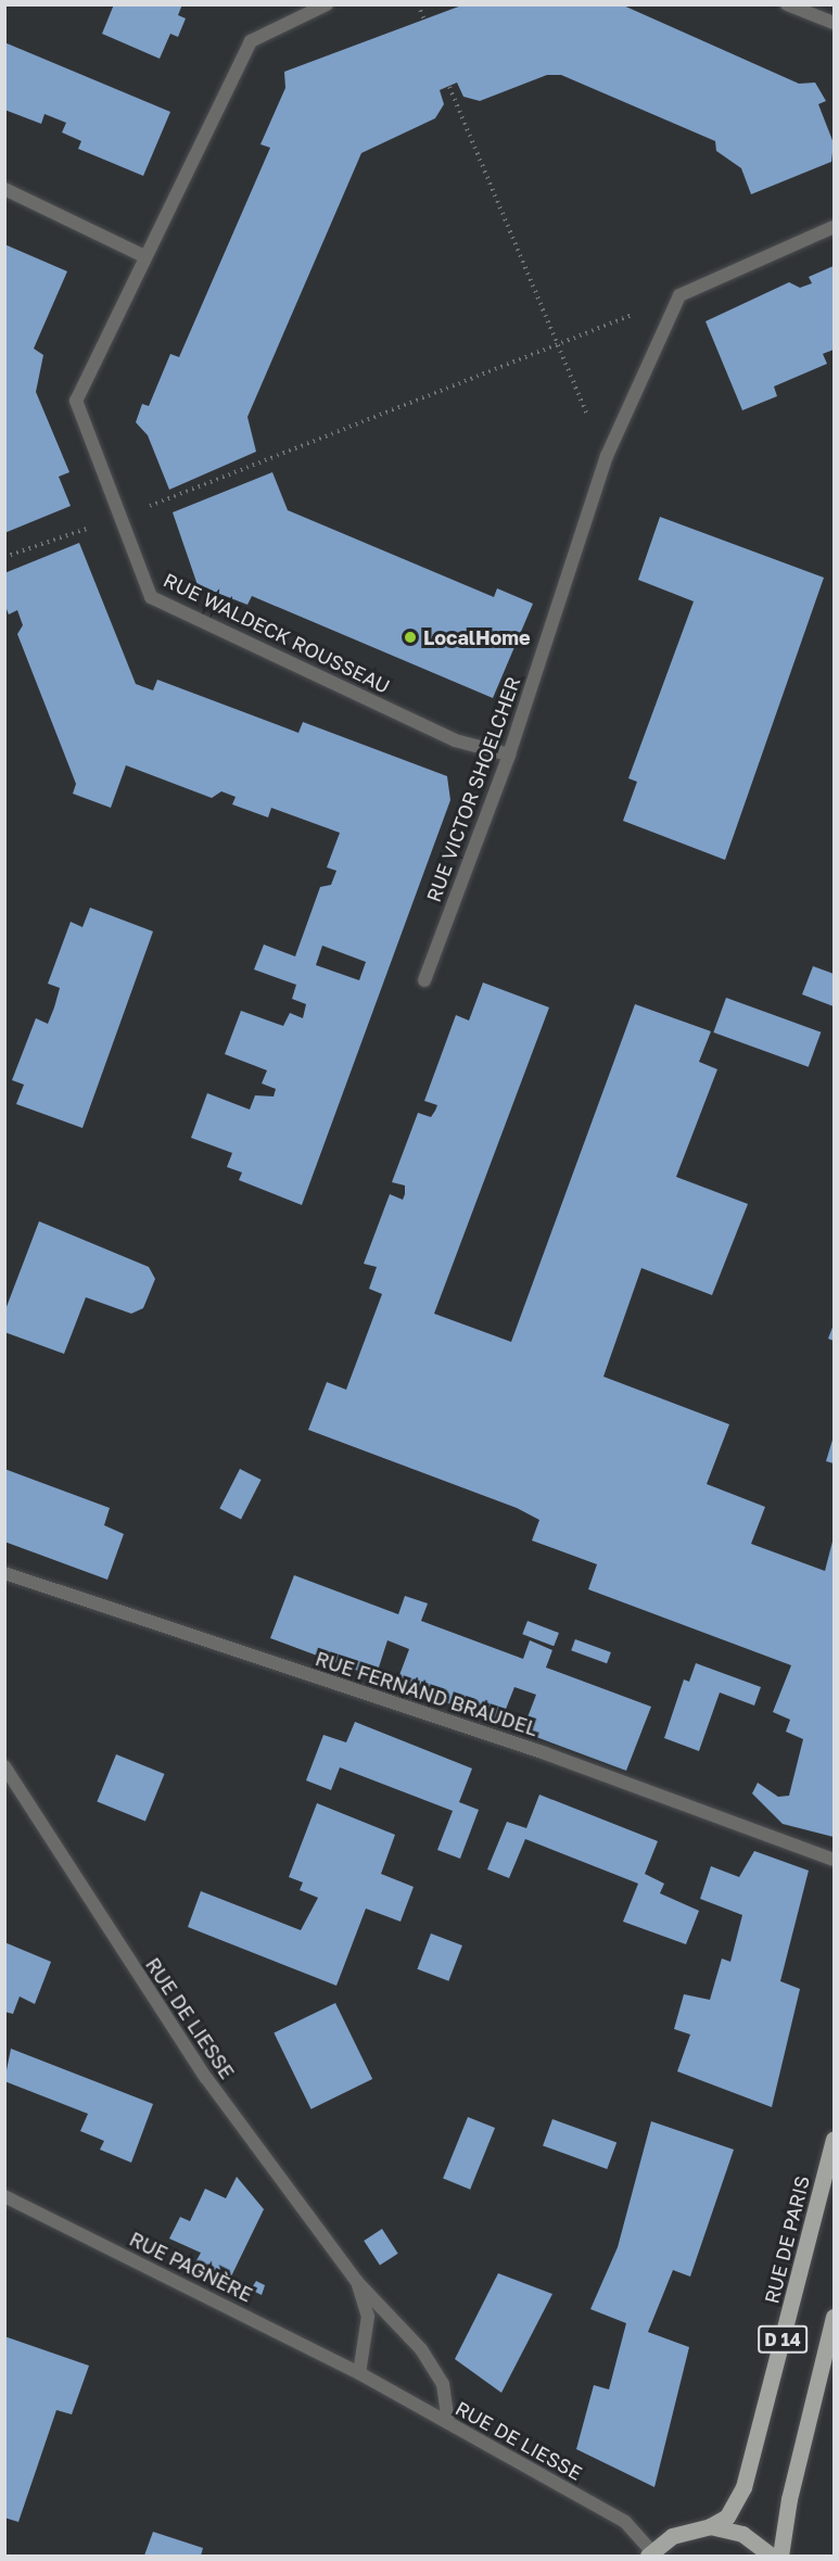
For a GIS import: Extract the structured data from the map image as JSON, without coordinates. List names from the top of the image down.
{
  "streets": {
    "main road": ["RUE DE PARIS", "D 14"],
    "street": [
      "RUE WALDECK ROUSSEAU",
      "RUE VICTOR SHOELCHER",
      "RUE FERNAND BRAUDEL",
      "RUE DE LIESSE",
      "RUE PAGNÈRE"
    ]
  },
  "crossings": [
    ["RUE WALDECK ROUSSEAU", "RUE VICTOR SHOELCHER"],
    ["RUE DE LIESSE", "RUE PAGNÈRE"]
  ],
  "places": ["LocalHome"]
}
